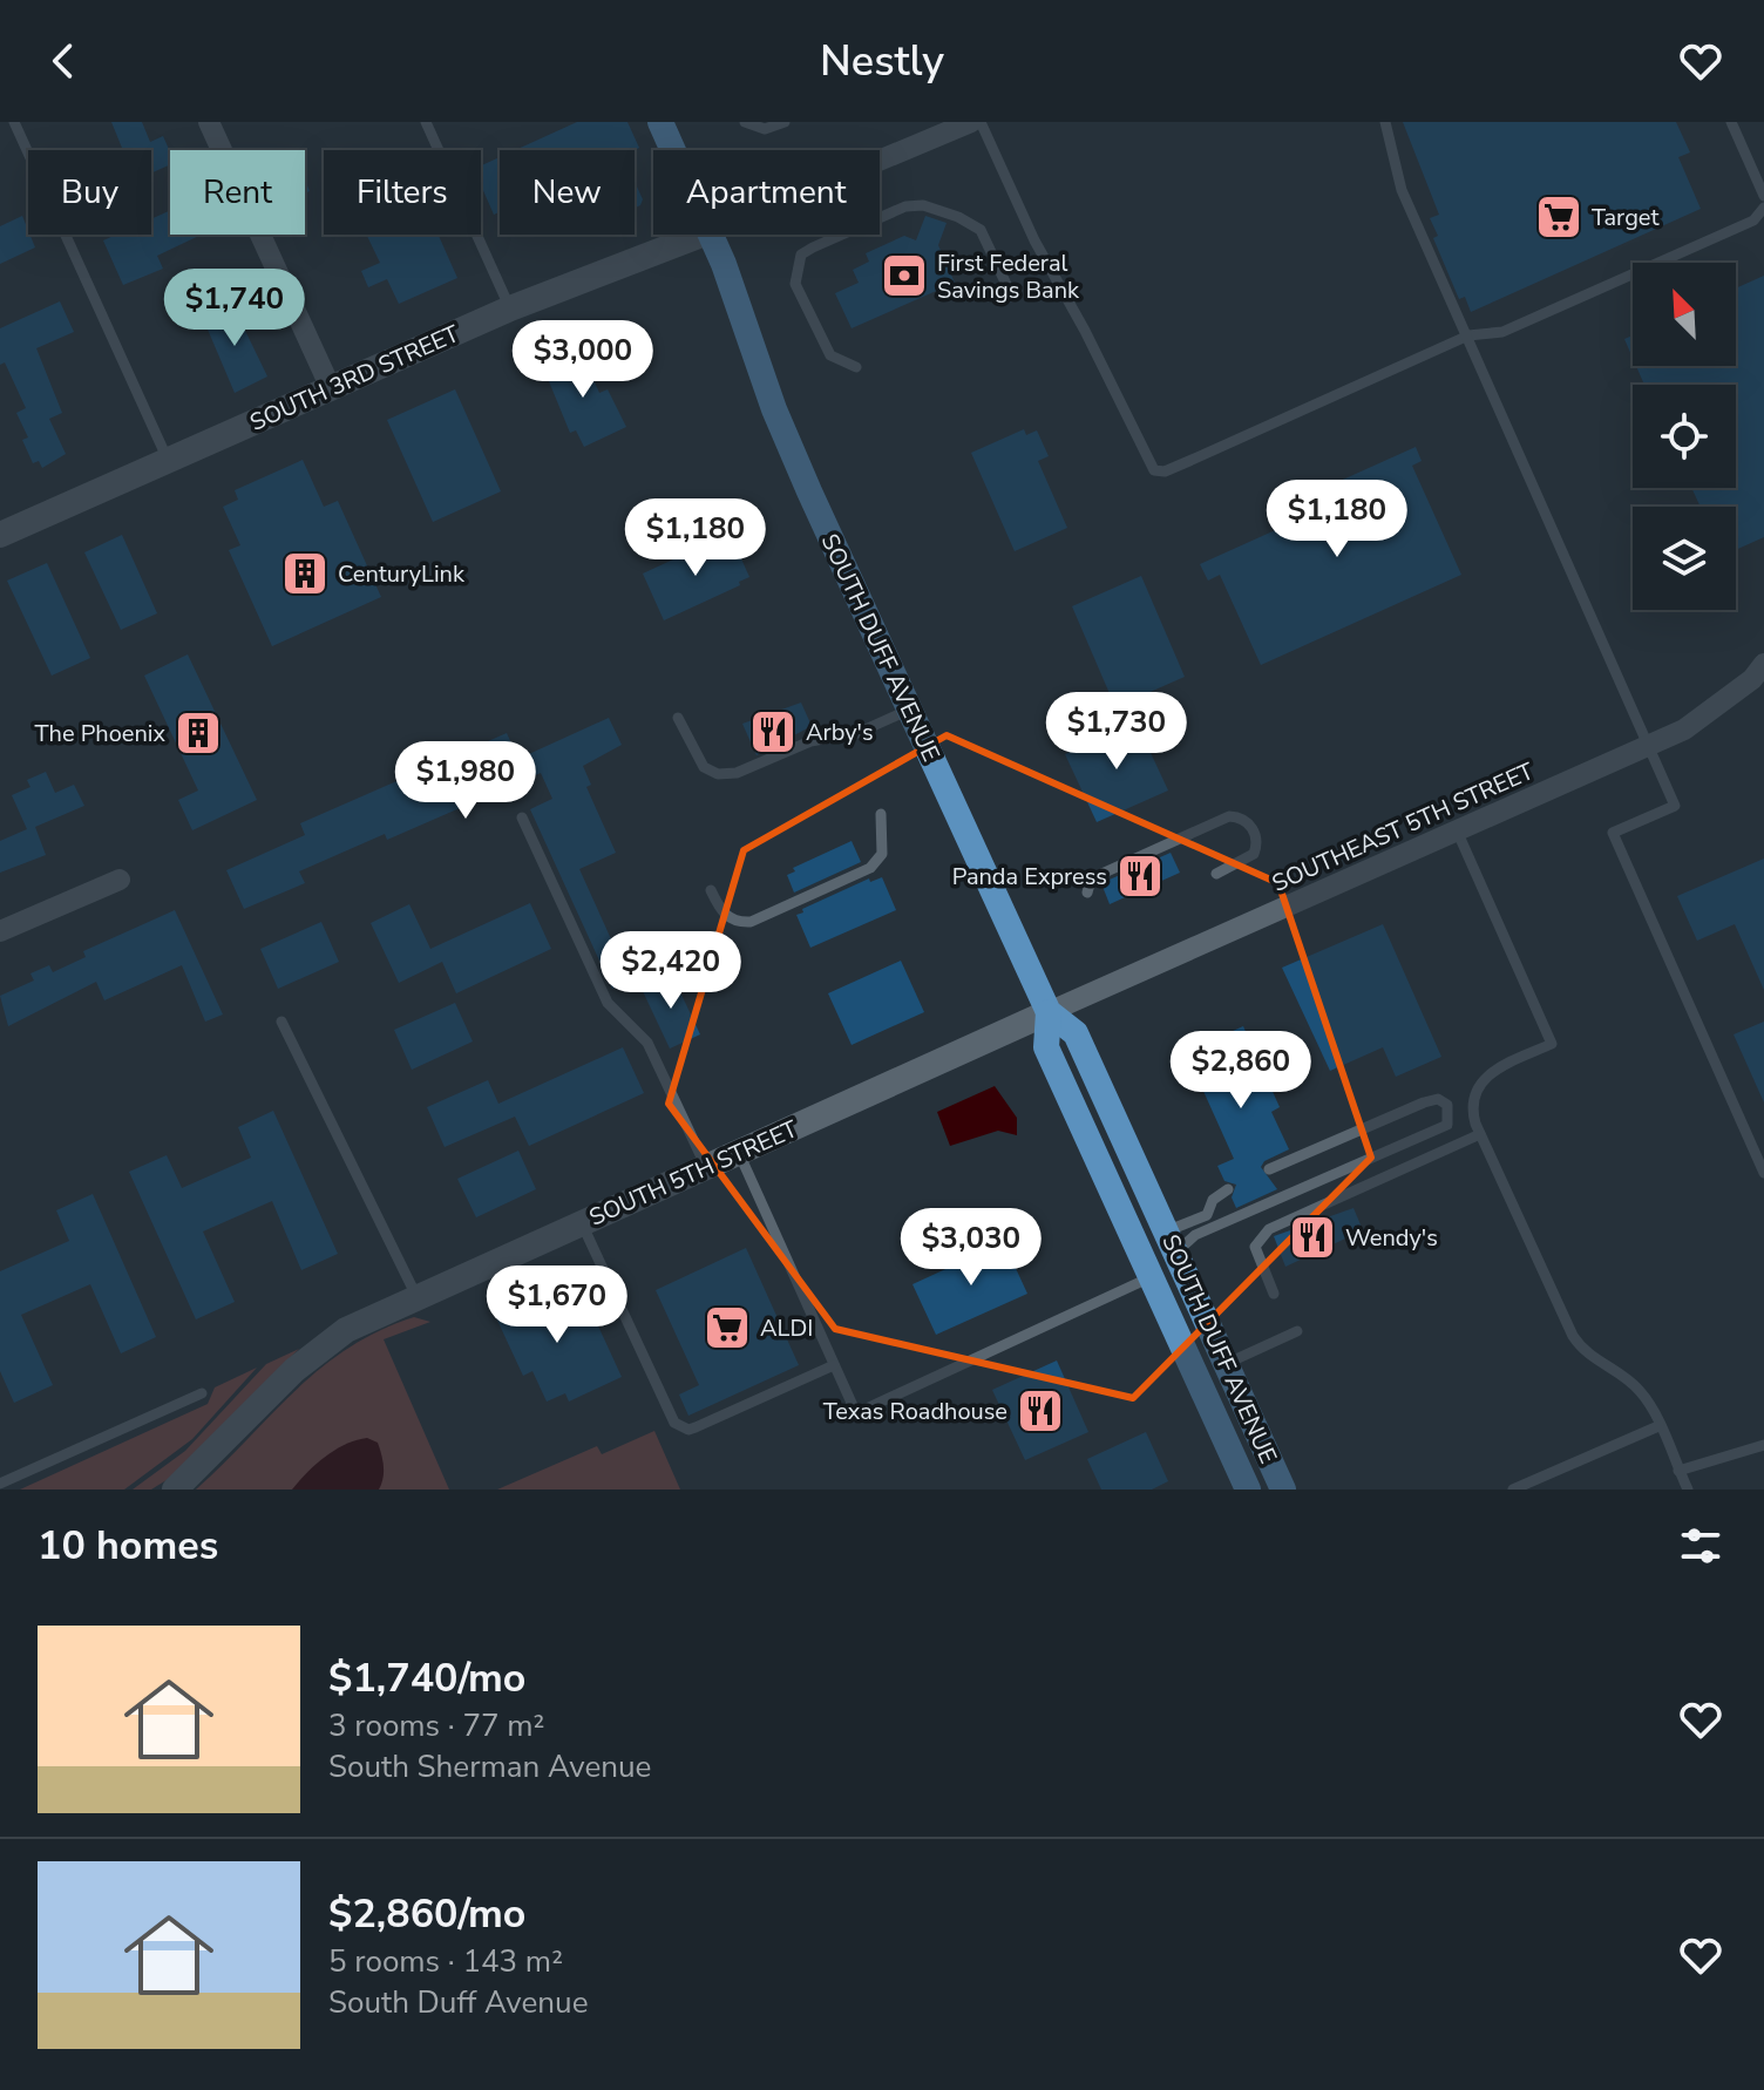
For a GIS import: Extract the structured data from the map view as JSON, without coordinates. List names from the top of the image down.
{
  "streets": {
    "main road": ["SOUTH DUFF AVENUE"],
    "street": ["SOUTH 3RD STREET", "SOUTHEAST 5TH STREET", "SOUTH 5TH STREET"]
  },
  "crossings": [
    ["SOUTH DUFF AVENUE", "SOUTHEAST 5TH STREET"],
    ["SOUTH DUFF AVENUE", "SOUTH 5TH STREET"],
    ["SOUTHEAST 5TH STREET", "SOUTH 5TH STREET"]
  ],
  "places": {
    "supermarket": ["Target", "ALDI"],
    "bank": ["First Federal Savings Bank"],
    "building": ["CenturyLink", "The Phoenix"],
    "restaurant": [
      "Arby's",
      "Panda Express",
      "Wendy's",
      "Texas Roadhouse"
    ]
  },
  "north": "top left",
  "page": {
    "header": "Nestly",
    "chip": [
      "Buy",
      "Rent",
      "Filters",
      "New",
      "Apartment"
    ],
    "price": [
      "$1,740",
      "$3,000",
      "$1,180",
      "$1,180",
      "$1,730",
      "$1,980",
      "$2,420",
      "$2,860",
      "$3,030",
      "$1,670"
    ],
    "heading": "10 homes",
    "list": [
      {
        "name": "$1,740/mo",
        "note": "3 rooms · 77 m² · South Sherman Avenue"
      },
      {
        "name": "$2,860/mo",
        "note": "5 rooms · 143 m² · South Duff Avenue"
      }
    ]
  }
}
